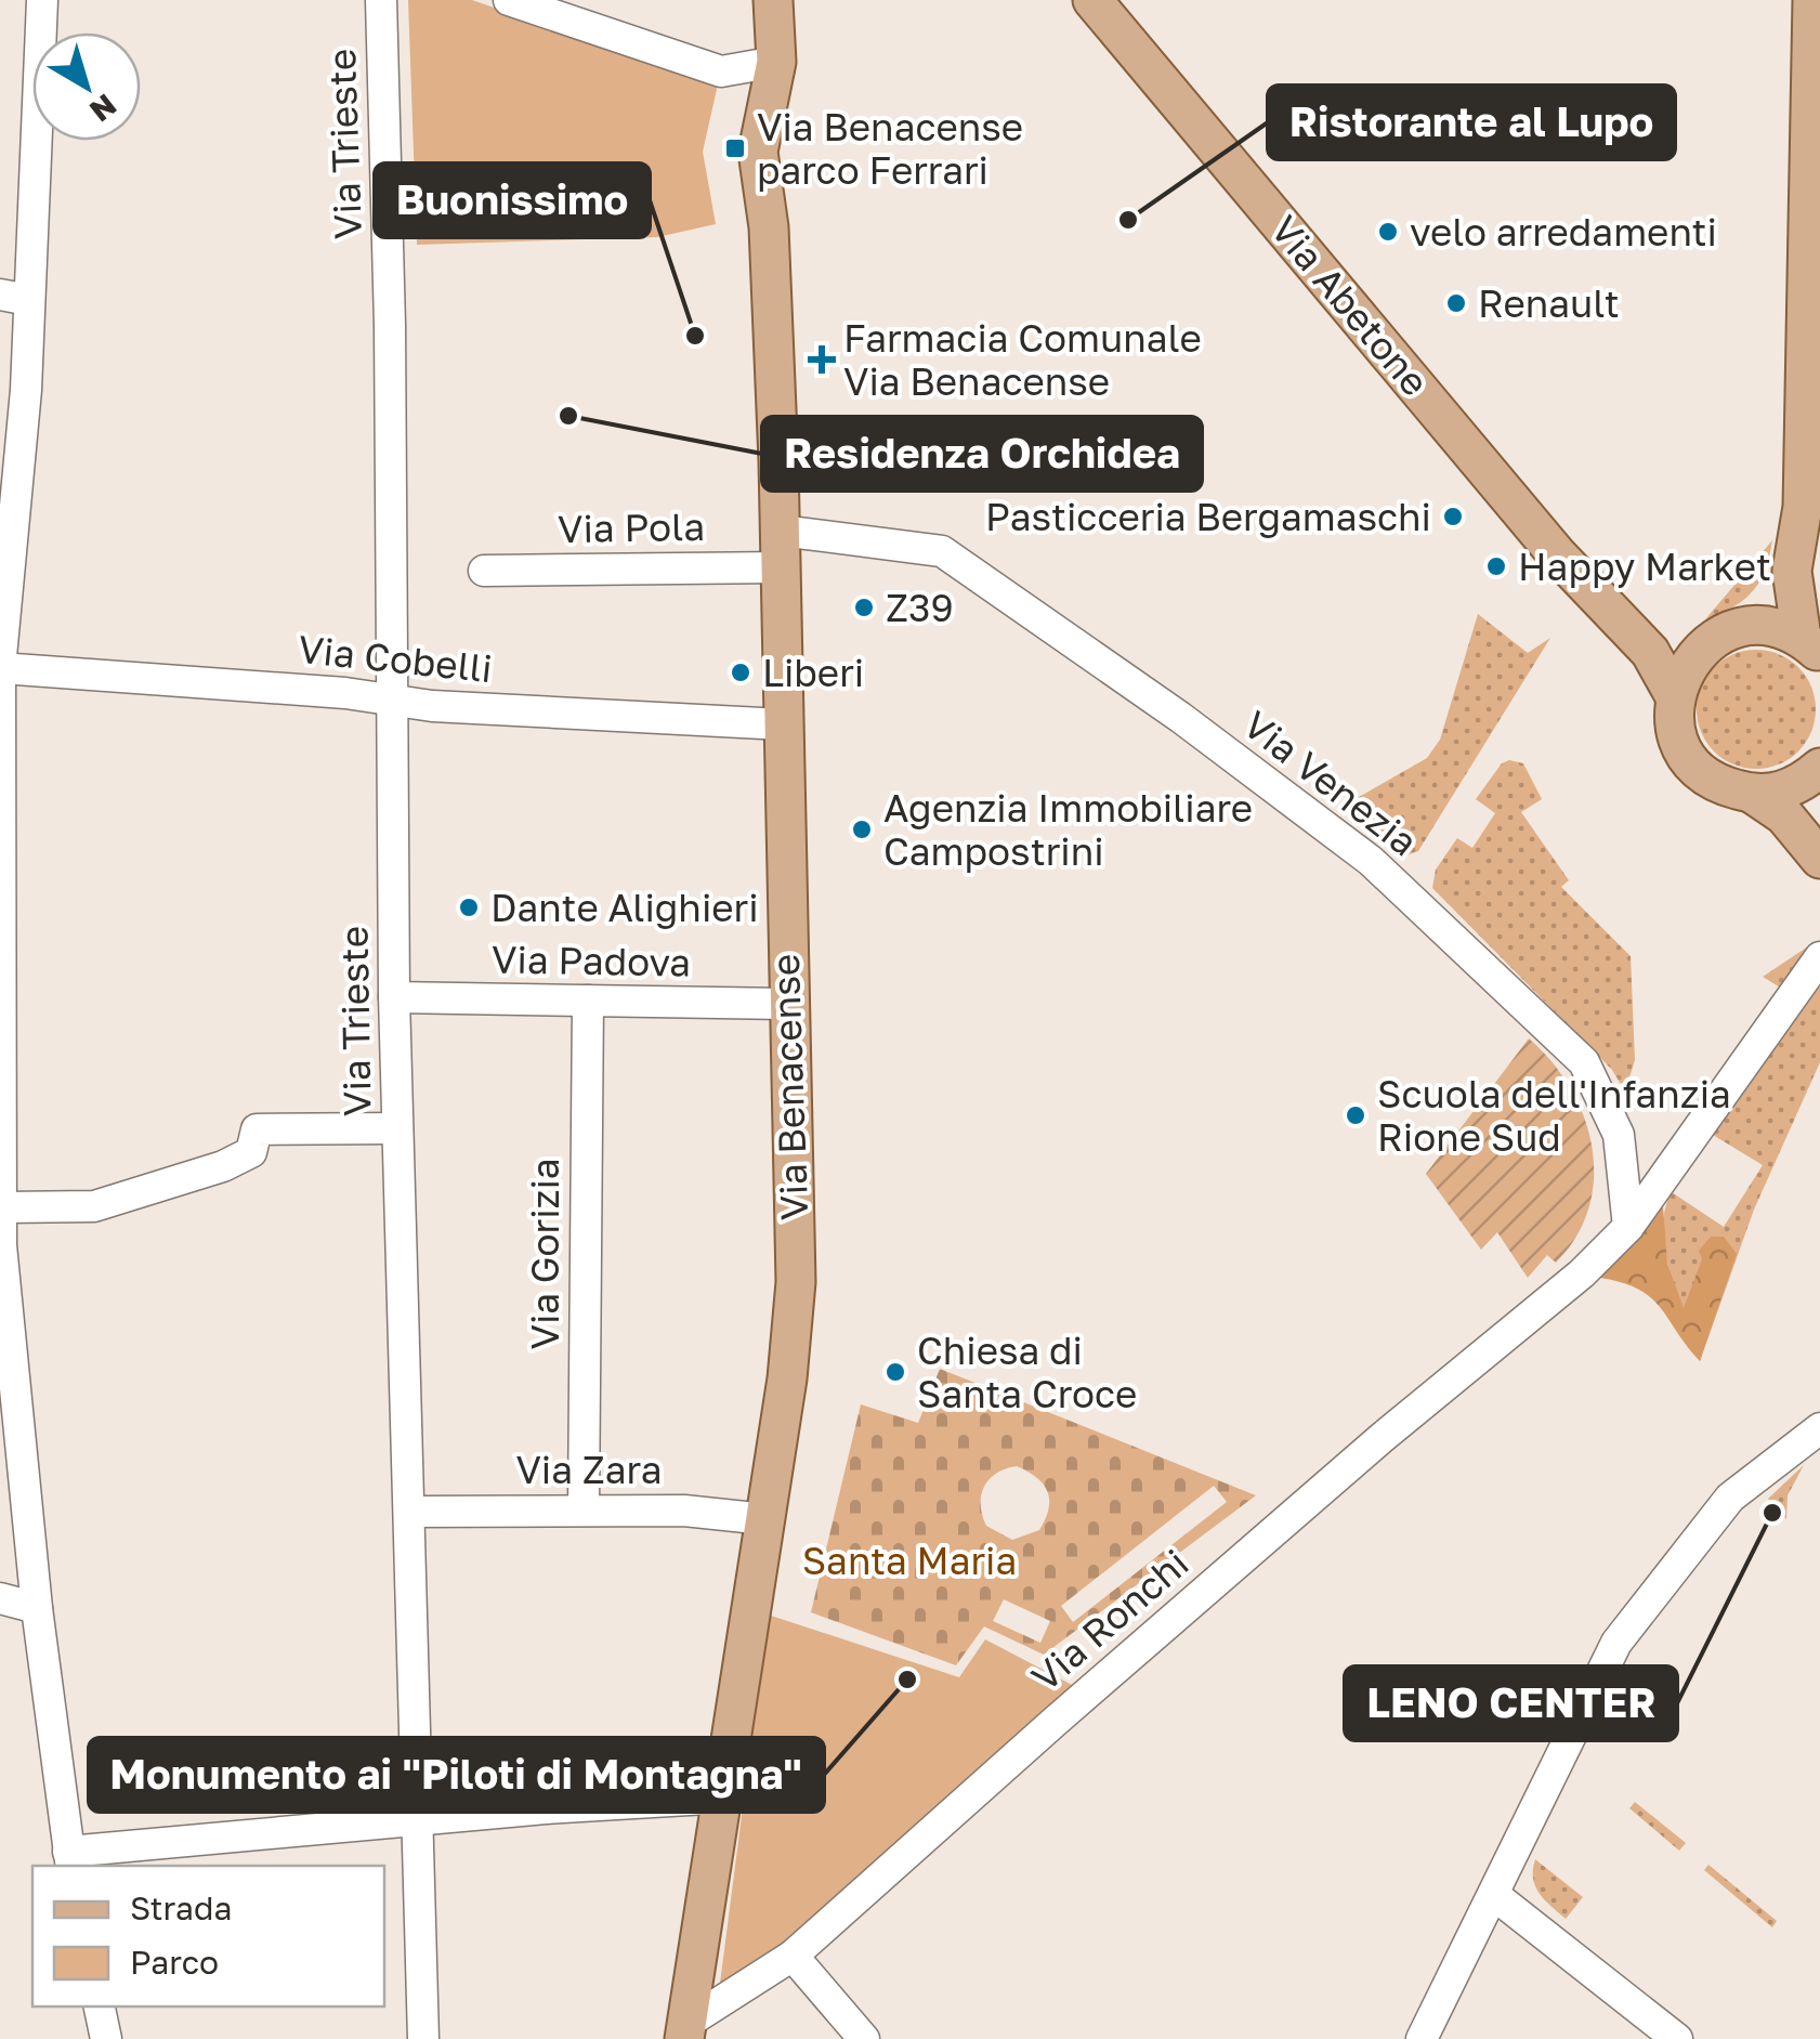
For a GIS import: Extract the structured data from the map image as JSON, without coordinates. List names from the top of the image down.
{
  "streets": {
    "main road": ["Via Abetone", "Via Benacense"],
    "street": [
      "Via Trieste",
      "Via Pola",
      "Via Cobelli",
      "Via Venezia",
      "Via Padova",
      "Via Gorizia",
      "Via Zara",
      "Via Ronchi"
    ]
  },
  "crossings": [
    ["Via Trieste", "Via Cobelli"],
    ["Via Trieste", "Via Padova"],
    ["Via Trieste", "Via Zara"],
    ["Via Pola", "Via Venezia"],
    ["Via Pola", "Via Benacense"],
    ["Via Cobelli", "Via Benacense"],
    ["Via Venezia", "Via Benacense"],
    ["Via Venezia", "Via Ronchi"],
    ["Via Padova", "Via Benacense"],
    ["Via Padova", "Via Gorizia"],
    ["Via Benacense", "Via Zara"],
    ["Via Benacense", "Via Ronchi"],
    ["Via Gorizia", "Via Zara"]
  ],
  "parks": ["Santa Maria"],
  "places": {
    "transit": ["Via Benacense parco Ferrari"],
    "other": [
      "Ristorante al Lupo",
      "velo arredamenti",
      "Renault",
      "Buonissimo",
      "Residenza Orchidea",
      "Pasticceria Bergamaschi",
      "Happy Market",
      "Z39",
      "Liberi",
      "Agenzia Immobiliare Campostrini",
      "Dante Alighieri",
      "Scuola dell'Infanzia Rione Sud",
      "Chiesa di Santa Croce",
      "LENO CENTER",
      "Monumento ai \"Piloti di Montagna\""
    ],
    "health": ["Farmacia Comunale Via Benacense"]
  },
  "legend": ["Strada", "Parco"],
  "north": "bottom right"
}
